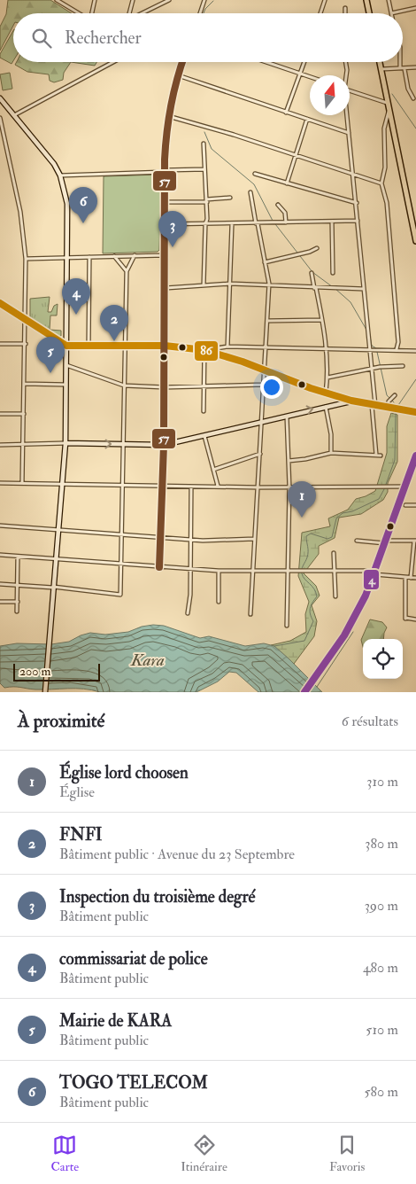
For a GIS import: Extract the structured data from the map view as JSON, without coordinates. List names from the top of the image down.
{
  "water": ["Kara"],
  "lines": ["transit line 57", "transit line 86", "transit line 4"],
  "scale_bar": "200 m",
  "north": "top",
  "page": {
    "search": "Rechercher",
    "pins": [
      "6",
      "3",
      "4",
      "2",
      "5",
      "1"
    ],
    "scale": "200 m",
    "heading": ["À proximité", "6 résultats"],
    "list": [
      {
        "mark": "1",
        "name": "Église lord choosen",
        "note": "Église",
        "value": "310 m"
      },
      {
        "mark": "2",
        "name": "FNFI",
        "note": "Bâtiment public · Avenue du 23 Septembre",
        "value": "380 m"
      },
      {
        "mark": "3",
        "name": "Inspection du troisième degré",
        "note": "Bâtiment public",
        "value": "390 m"
      },
      {
        "mark": "4",
        "name": "commissariat de police",
        "note": "Bâtiment public",
        "value": "480 m"
      },
      {
        "mark": "5",
        "name": "Mairie de KARA",
        "note": "Bâtiment public",
        "value": "510 m"
      },
      {
        "mark": "6",
        "name": "TOGO TELECOM",
        "note": "Bâtiment public",
        "value": "580 m"
      }
    ],
    "nav": ["Carte", "Itinéraire", "Favoris"]
  }
}
